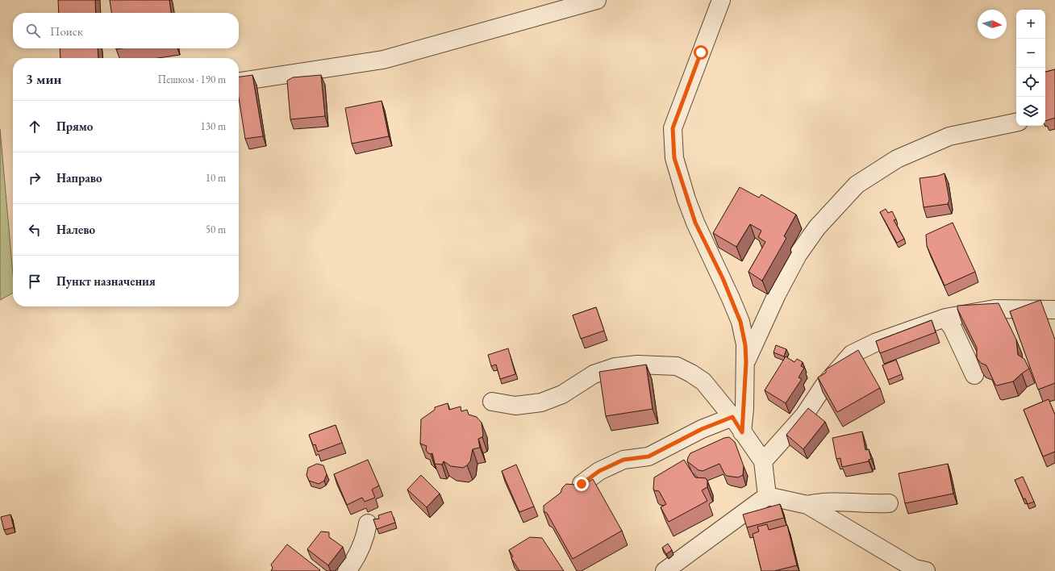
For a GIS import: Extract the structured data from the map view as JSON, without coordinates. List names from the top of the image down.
{
  "north": "right",
  "page": {
    "map_buttons": ["+", "−"],
    "search": "Поиск",
    "heading": ["3 мин", "Пешком · 190 m"],
    "list": [
      ["Прямо", "130 m"],
      ["Направо", "10 m"],
      ["Налево", "50 m"],
      "Пункт назначения"
    ]
  }
}
